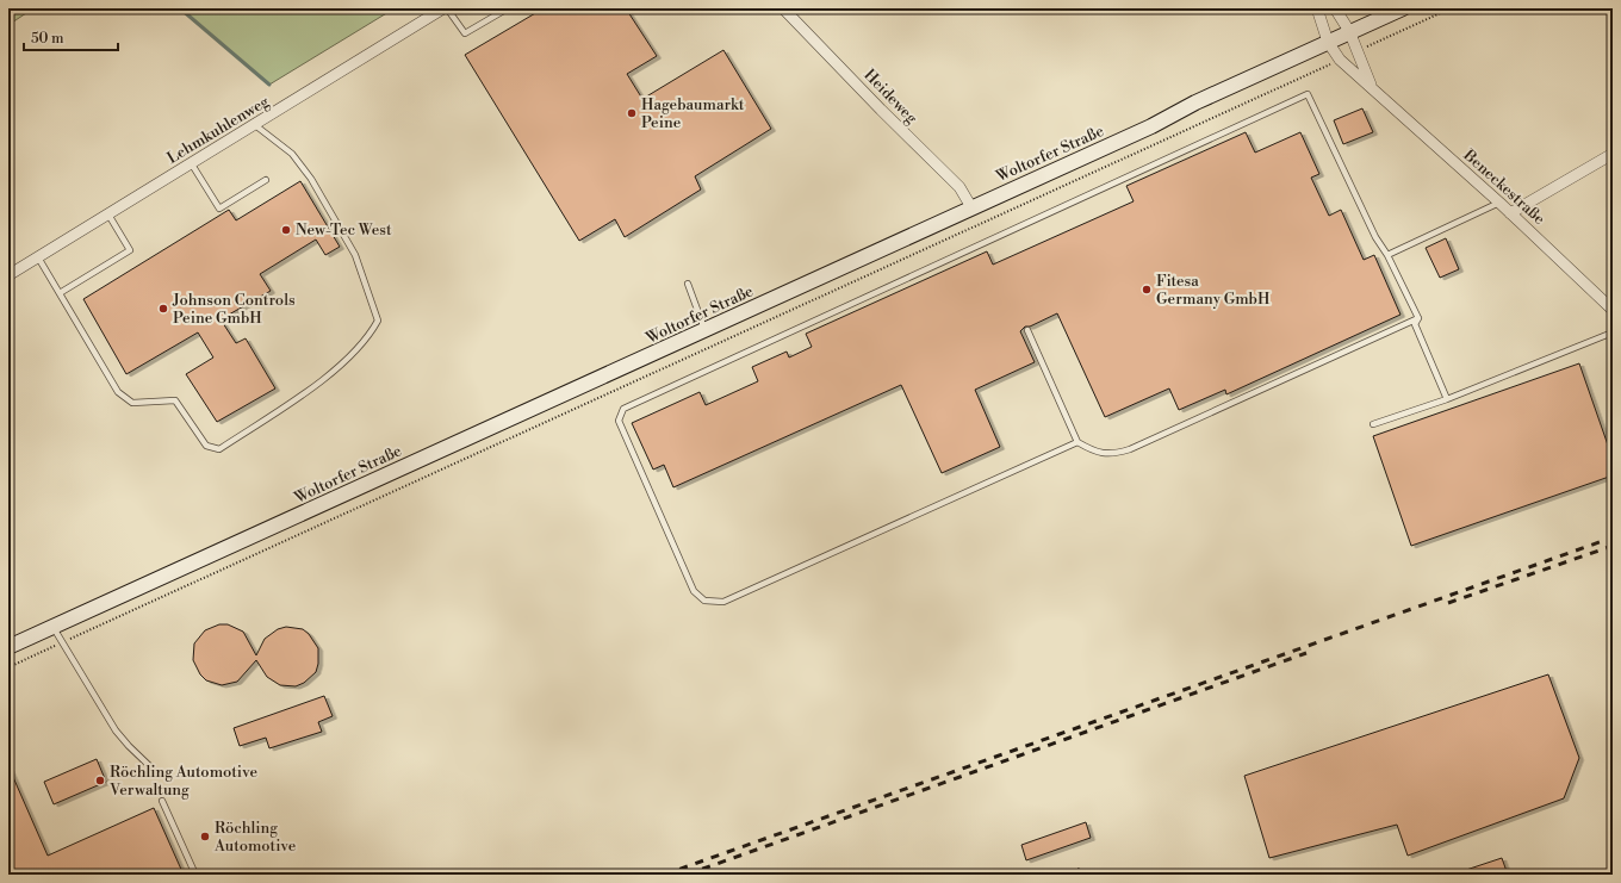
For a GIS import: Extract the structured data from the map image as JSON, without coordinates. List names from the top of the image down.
{
  "streets": {
    "main road": ["Woltorfer Straße"],
    "street": ["Heideweg", "Lehmkuhlenweg", "Beneckestraße"]
  },
  "crossings": [
    ["Heideweg", "Woltorfer Straße"],
    ["Woltorfer Straße", "Beneckestraße"]
  ],
  "places": [
    "Hagebaumarkt Peine",
    "New-Tec West",
    "Fitesa Germany GmbH",
    "Johnson Controls Peine GmbH",
    "Röchling Automotive Verwaltung",
    "Röchling Automotive"
  ],
  "scale_bar": "50 m"
}
